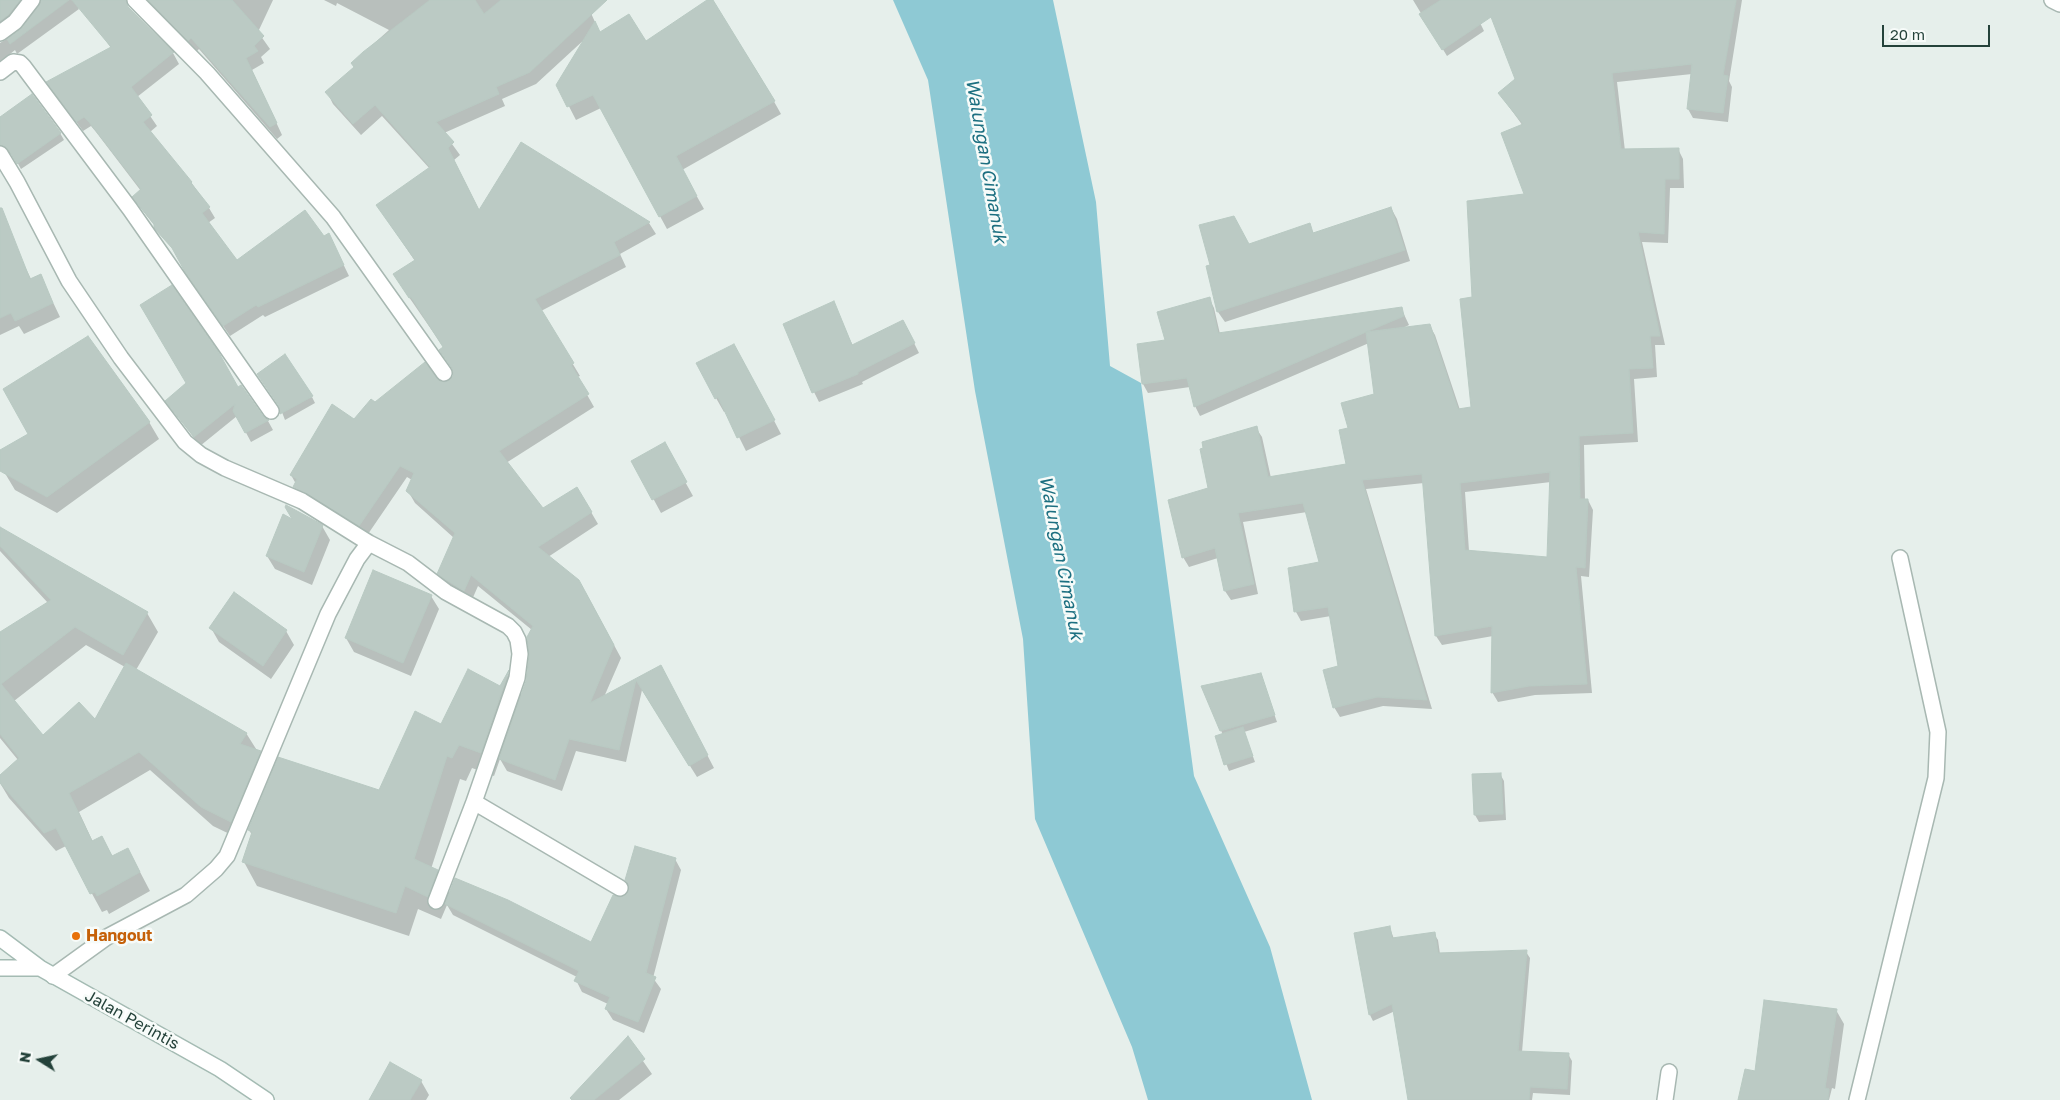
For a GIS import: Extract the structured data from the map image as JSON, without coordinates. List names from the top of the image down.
{
  "streets": {
    "street": ["Jalan Perintis"]
  },
  "water": ["Walungan Cimanuk"],
  "places": ["Hangout"],
  "scale_bar": "20 m",
  "north": "left"
}
